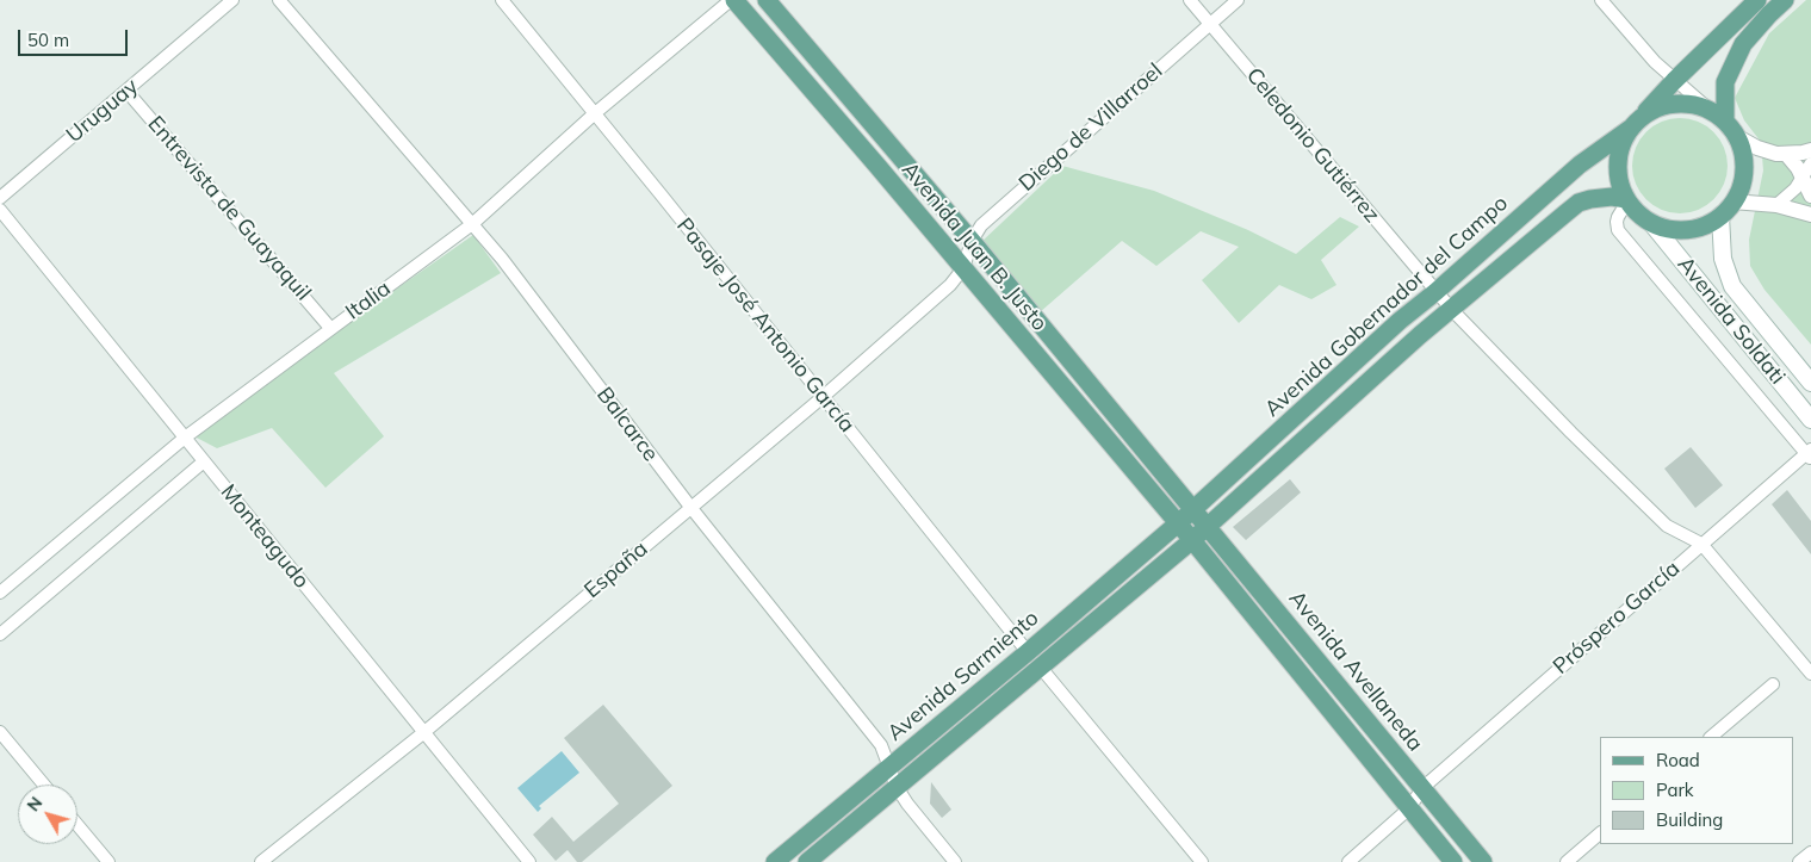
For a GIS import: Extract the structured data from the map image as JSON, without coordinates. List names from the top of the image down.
{
  "streets": {
    "main road": [
      "Avenida Juan B. Justo",
      "Avenida Gobernador del Campo",
      "Avenida Soldati",
      "Avenida Avellaneda",
      "Avenida Sarmiento"
    ],
    "street": [
      "Uruguay",
      "Diego de Villarroel",
      "Celedonio Gutiérrez",
      "Entrevista de Guayaquil",
      "Italia",
      "Pasaje José Antonio García",
      "Balcarce",
      "Monteagudo",
      "España",
      "Próspero García"
    ]
  },
  "crossings": [
    ["Uruguay", "Entrevista de Guayaquil"],
    ["Diego de Villarroel", "Celedonio Gutiérrez"],
    ["Diego de Villarroel", "Avenida Juan B. Justo"],
    ["Diego de Villarroel", "España"],
    ["Celedonio Gutiérrez", "Avenida Gobernador del Campo"],
    ["Celedonio Gutiérrez", "Próspero García"],
    ["Entrevista de Guayaquil", "Italia"],
    ["Avenida Juan B. Justo", "Italia"],
    ["Avenida Juan B. Justo", "Avenida Gobernador del Campo"],
    ["Avenida Juan B. Justo", "España"],
    ["Avenida Juan B. Justo", "Avenida Avellaneda"],
    ["Avenida Juan B. Justo", "Avenida Sarmiento"],
    ["Italia", "Pasaje José Antonio García"],
    ["Italia", "Balcarce"],
    ["Italia", "Monteagudo"],
    ["Avenida Gobernador del Campo", "Avenida Soldati"],
    ["Avenida Gobernador del Campo", "Avenida Avellaneda"],
    ["Avenida Gobernador del Campo", "Avenida Sarmiento"],
    ["Pasaje José Antonio García", "España"],
    ["Pasaje José Antonio García", "Avenida Sarmiento"],
    ["Balcarce", "España"],
    ["Balcarce", "Avenida Sarmiento"],
    ["Monteagudo", "España"],
    ["Próspero García", "Avenida Avellaneda"]
  ],
  "legend": ["Road", "Park", "Building"],
  "scale_bar": "50 m",
  "north": "top left"
}
